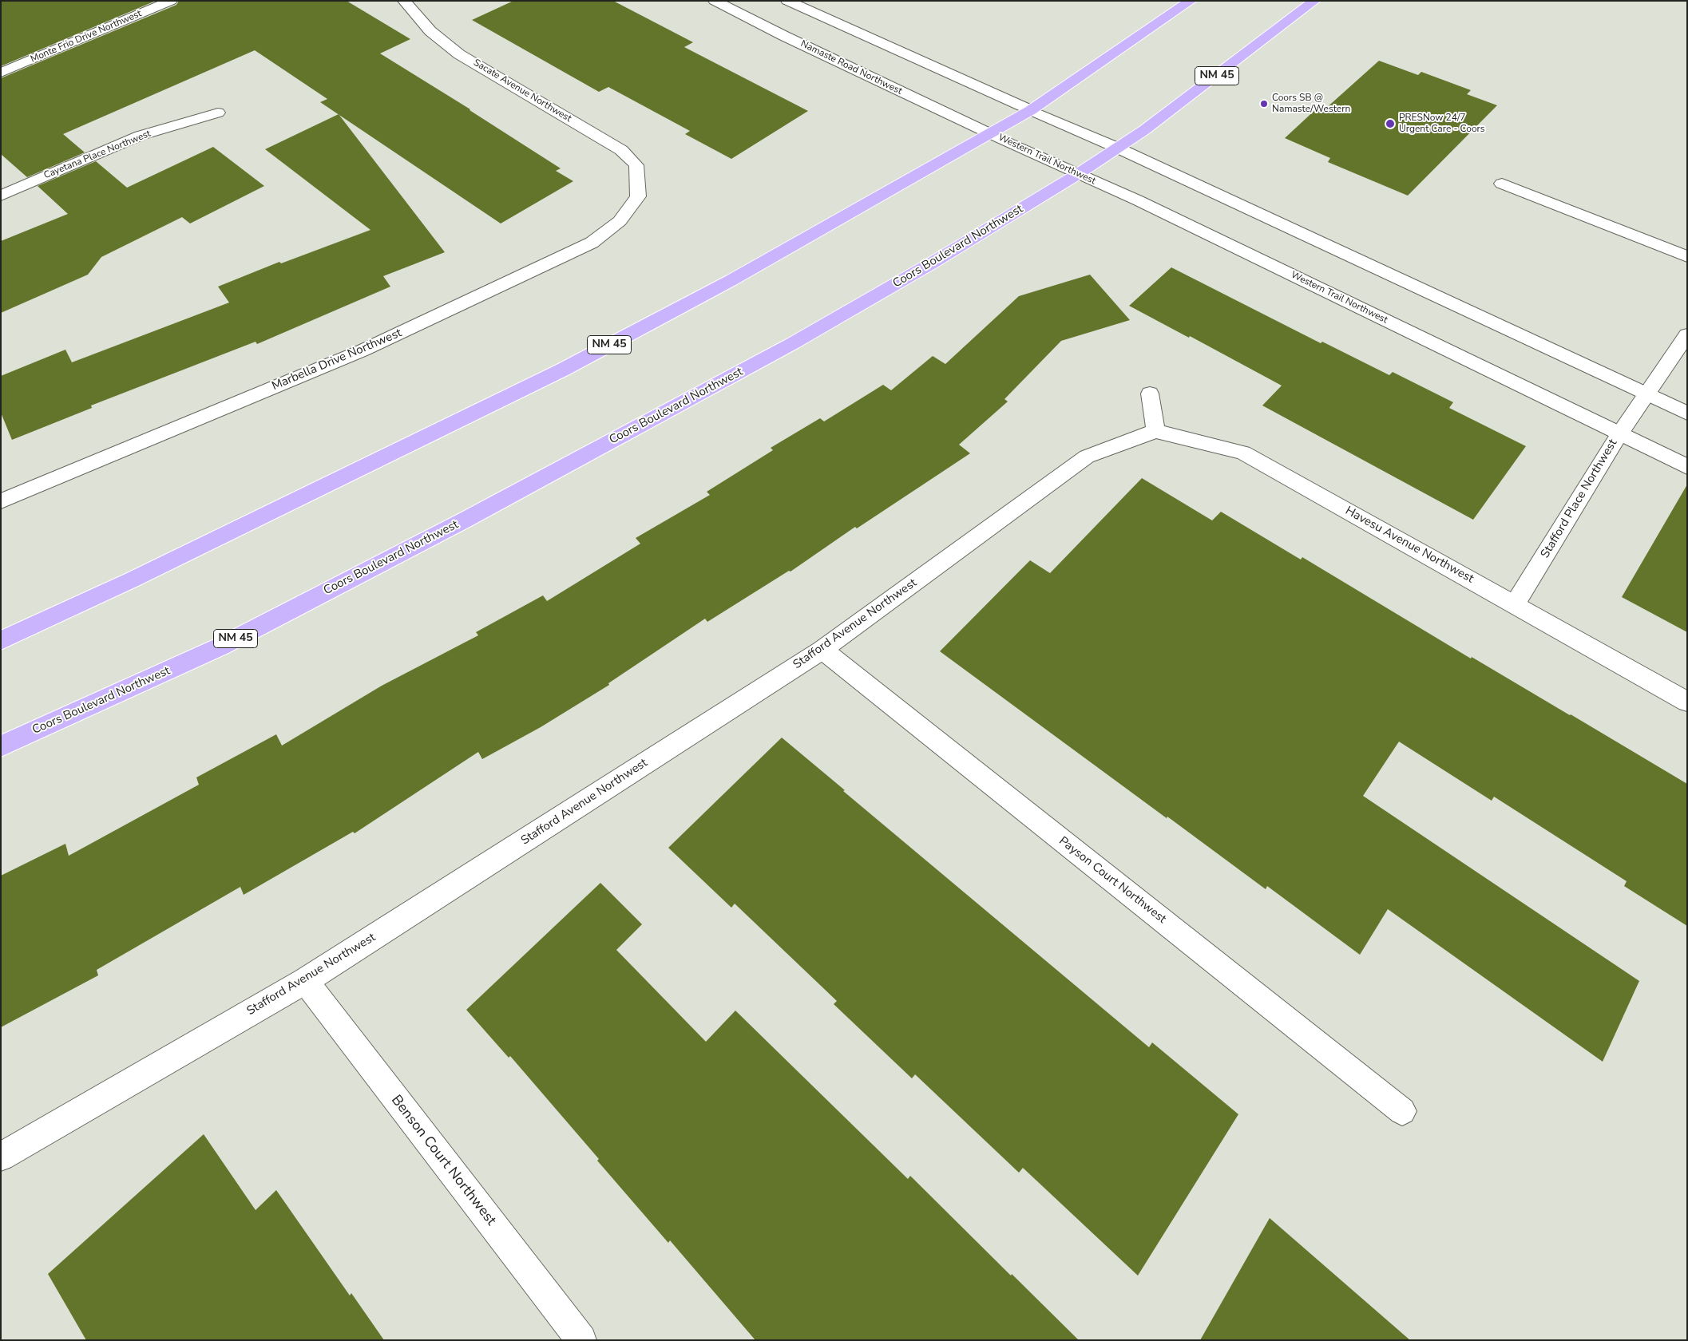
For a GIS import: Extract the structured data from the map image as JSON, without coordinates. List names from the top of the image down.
{
  "streets": {
    "main road": ["NM 45", "Coors Boulevard Northwest"],
    "street": [
      "Monte Frio Drive Northwest",
      "Namaste Road Northwest",
      "Sacate Avenue Northwest",
      "Cayetana Place Northwest",
      "Western Trail Northwest",
      "Marbella Drive Northwest",
      "Stafford Place Northwest",
      "Havesu Avenue Northwest",
      "Stafford Avenue Northwest",
      "Payson Court Northwest",
      "Benson Court Northwest"
    ]
  },
  "crossings": [
    ["Namaste Road Northwest", "NM 45"],
    ["Namaste Road Northwest", "Western Trail Northwest"],
    ["NM 45", "Western Trail Northwest"],
    ["Sacate Avenue Northwest", "Marbella Drive Northwest"],
    ["Western Trail Northwest", "Coors Boulevard Northwest"],
    ["Western Trail Northwest", "Stafford Place Northwest"],
    ["Stafford Place Northwest", "Havesu Avenue Northwest"],
    ["Havesu Avenue Northwest", "Stafford Avenue Northwest"],
    ["Stafford Avenue Northwest", "Payson Court Northwest"],
    ["Stafford Avenue Northwest", "Benson Court Northwest"]
  ],
  "places": ["Coors SB @ Namaste/Western", "PRESNow 24/7 Urgent Care - Coors"]
}
